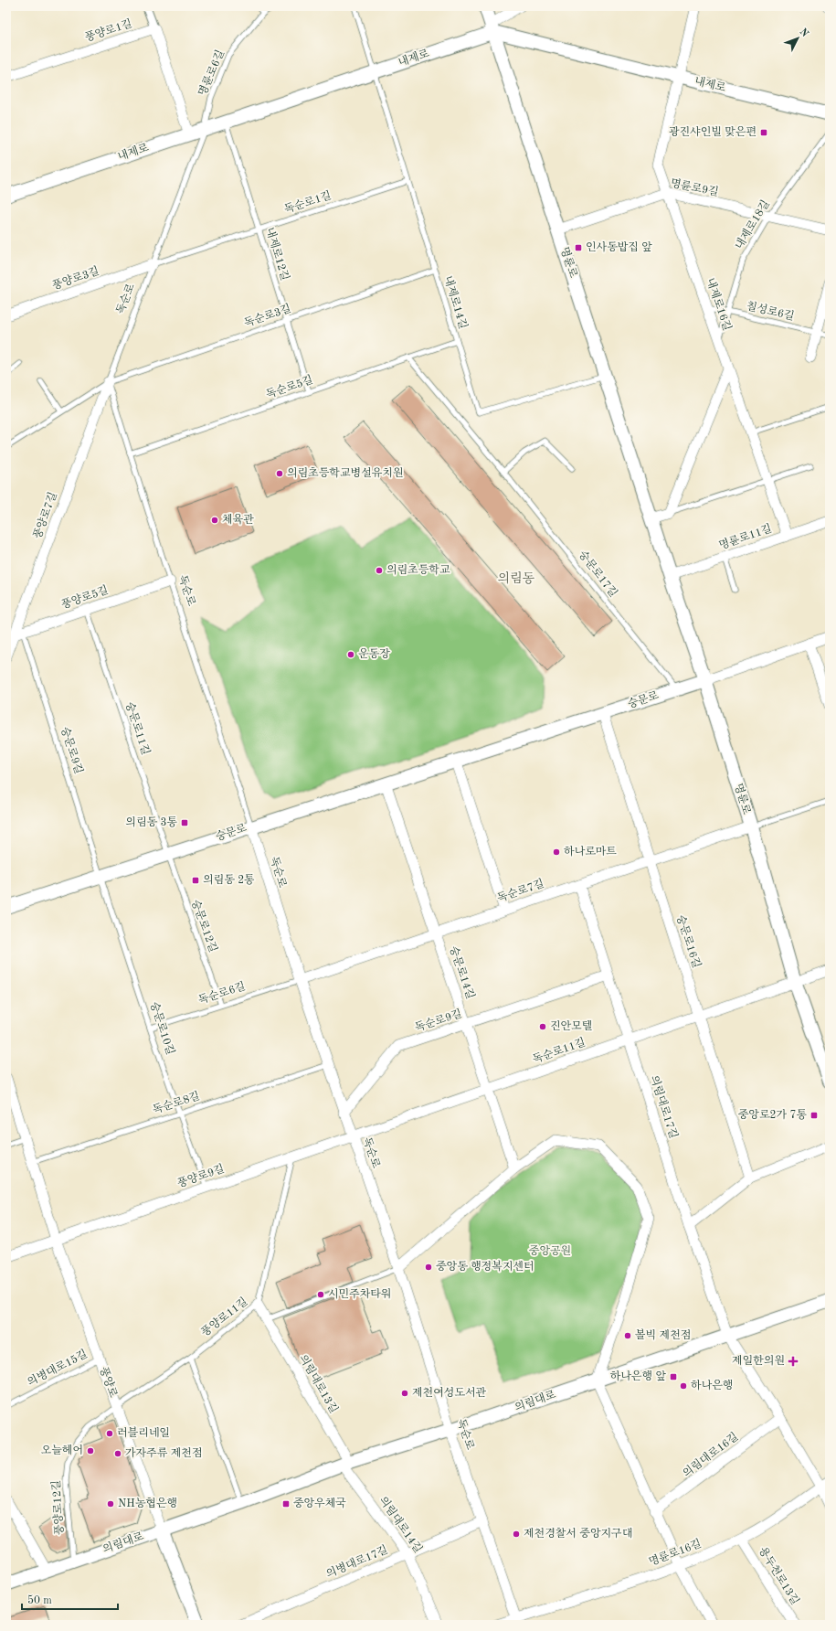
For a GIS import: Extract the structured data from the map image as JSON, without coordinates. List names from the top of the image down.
{
  "streets": {
    "street": [
      "풍양로1길",
      "내제로",
      "명륜로9길",
      "명륜로",
      "풍양로3길",
      "독순로",
      "내제로16길",
      "풍양로7길",
      "명륜로11길",
      "풍양로5길",
      "숭문로",
      "독순로7길",
      "숭문로16길",
      "숭문로14길",
      "독순로9길",
      "독순로11길",
      "의림대로17길",
      "풍양로9길",
      "풍양로",
      "의림대로13길",
      "의림대로",
      "의림대로16길",
      "의림대로14길",
      "명륜로16길",
      "의병대로17길",
      "용두천로13길"
    ],
    "lane": [
      "명륜로6길",
      "독순로1길",
      "내제로18길",
      "내제로12길",
      "내제로14길",
      "칠성로6길",
      "독순로3길",
      "독순로5길",
      "숭문로17길",
      "숭문로11길",
      "숭문로9길",
      "숭문로12길",
      "독순로6길",
      "숭문로10길",
      "독순로8길",
      "풍양로11길",
      "의병대로15길",
      "풍양로12길"
    ]
  },
  "crossings": [
    ["내제로", "명륜로6길"],
    ["내제로", "내제로12길"],
    ["내제로", "명륜로"],
    ["내제로", "독순로"],
    ["내제로", "내제로14길"],
    ["내제로", "내제로16길"],
    ["명륜로6길", "독순로"],
    ["명륜로9길", "내제로18길"],
    ["명륜로9길", "명륜로"],
    ["명륜로9길", "내제로16길"],
    ["독순로1길", "내제로12길"],
    ["독순로1길", "풍양로3길"],
    ["독순로1길", "독순로"],
    ["독순로1길", "내제로14길"],
    ["내제로18길", "내제로16길"],
    ["내제로18길", "칠성로6길"],
    ["내제로12길", "독순로3길"],
    ["내제로12길", "독순로5길"],
    ["명륜로", "내제로14길"],
    ["명륜로", "명륜로11길"],
    ["명륜로", "숭문로"],
    ["명륜로", "독순로7길"],
    ["명륜로", "독순로11길"],
    ["풍양로3길", "독순로"],
    ["독순로", "독순로3길"],
    ["독순로", "독순로5길"],
    ["독순로", "풍양로7길"],
    ["독순로", "풍양로5길"],
    ["독순로", "숭문로"],
    ["독순로", "독순로7길"],
    ["독순로", "독순로6길"],
    ["독순로", "독순로9길"],
    ["독순로", "독순로11길"],
    ["독순로", "독순로8길"],
    ["독순로", "풍양로9길"],
    ["독순로", "의림대로"],
    ["독순로", "명륜로16길"],
    ["독순로", "의병대로17길"],
    ["내제로14길", "독순로3길"],
    ["내제로14길", "독순로5길"],
    ["내제로16길", "칠성로6길"],
    ["내제로16길", "명륜로11길"],
    ["독순로3길", "풍양로7길"],
    ["독순로5길", "숭문로17길"],
    ["풍양로7길", "풍양로5길"],
    ["풍양로7길", "숭문로9길"],
    ["숭문로17길", "숭문로"],
    ["풍양로5길", "숭문로11길"],
    ["풍양로5길", "숭문로9길"],
    ["숭문로", "숭문로11길"],
    ["숭문로", "숭문로9길"],
    ["숭문로", "숭문로12길"],
    ["숭문로", "숭문로16길"],
    ["숭문로", "숭문로14길"],
    ["숭문로", "숭문로10길"],
    ["숭문로11길", "숭문로12길"],
    ["숭문로9길", "숭문로10길"],
    ["독순로7길", "숭문로16길"],
    ["독순로7길", "숭문로14길"],
    ["독순로7길", "독순로6길"],
    ["독순로7길", "의림대로17길"],
    ["숭문로12길", "독순로6길"],
    ["숭문로16길", "독순로11길"],
    ["숭문로14길", "독순로9길"],
    ["숭문로14길", "독순로11길"],
    ["독순로6길", "숭문로10길"],
    ["독순로9길", "의림대로17길"],
    ["숭문로10길", "독순로8길"],
    ["숭문로10길", "풍양로9길"],
    ["독순로11길", "의림대로17길"],
    ["독순로11길", "풍양로9길"],
    ["독순로8길", "풍양로"],
    ["의림대로17길", "의림대로"],
    ["의림대로17길", "의림대로16길"],
    ["의림대로17길", "명륜로16길"],
    ["풍양로9길", "풍양로11길"],
    ["풍양로9길", "풍양로"],
    ["풍양로11길", "풍양로"],
    ["풍양로11길", "의림대로13길"],
    ["풍양로11길", "풍양로12길"],
    ["의병대로15길", "풍양로"],
    ["풍양로", "의림대로"],
    ["풍양로", "풍양로12길"],
    ["의림대로13길", "의림대로"],
    ["의림대로13길", "의림대로14길"],
    ["의림대로", "풍양로12길"],
    ["의림대로", "의림대로14길"],
    ["의림대로14길", "의병대로17길"],
    ["명륜로16길", "용두천로13길"]
  ],
  "districts": ["의림동"],
  "parks": ["중앙공원"],
  "places": {
    "transit": [
      "광진샤인빌 맞은편",
      "인사동밥집 앞",
      "의림동 3통",
      "의림동 2통",
      "중앙로2가 7통",
      "하나은행 앞",
      "중앙우체국"
    ],
    "other": [
      "의림초등학교병설유치원",
      "체육관",
      "의림초등학교",
      "운동장",
      "하나로마트",
      "진안모텔",
      "중앙동 행정복지센터",
      "시민주차타워",
      "볼빅 제천점",
      "하나은행",
      "제천여성도서관",
      "러블리네일",
      "오늘헤어",
      "가자주류 제천점",
      "NH농협은행",
      "제천경찰서 중앙지구대"
    ],
    "health": ["제일한의원"]
  },
  "scale_bar": "50 m",
  "north": "top right"
}
